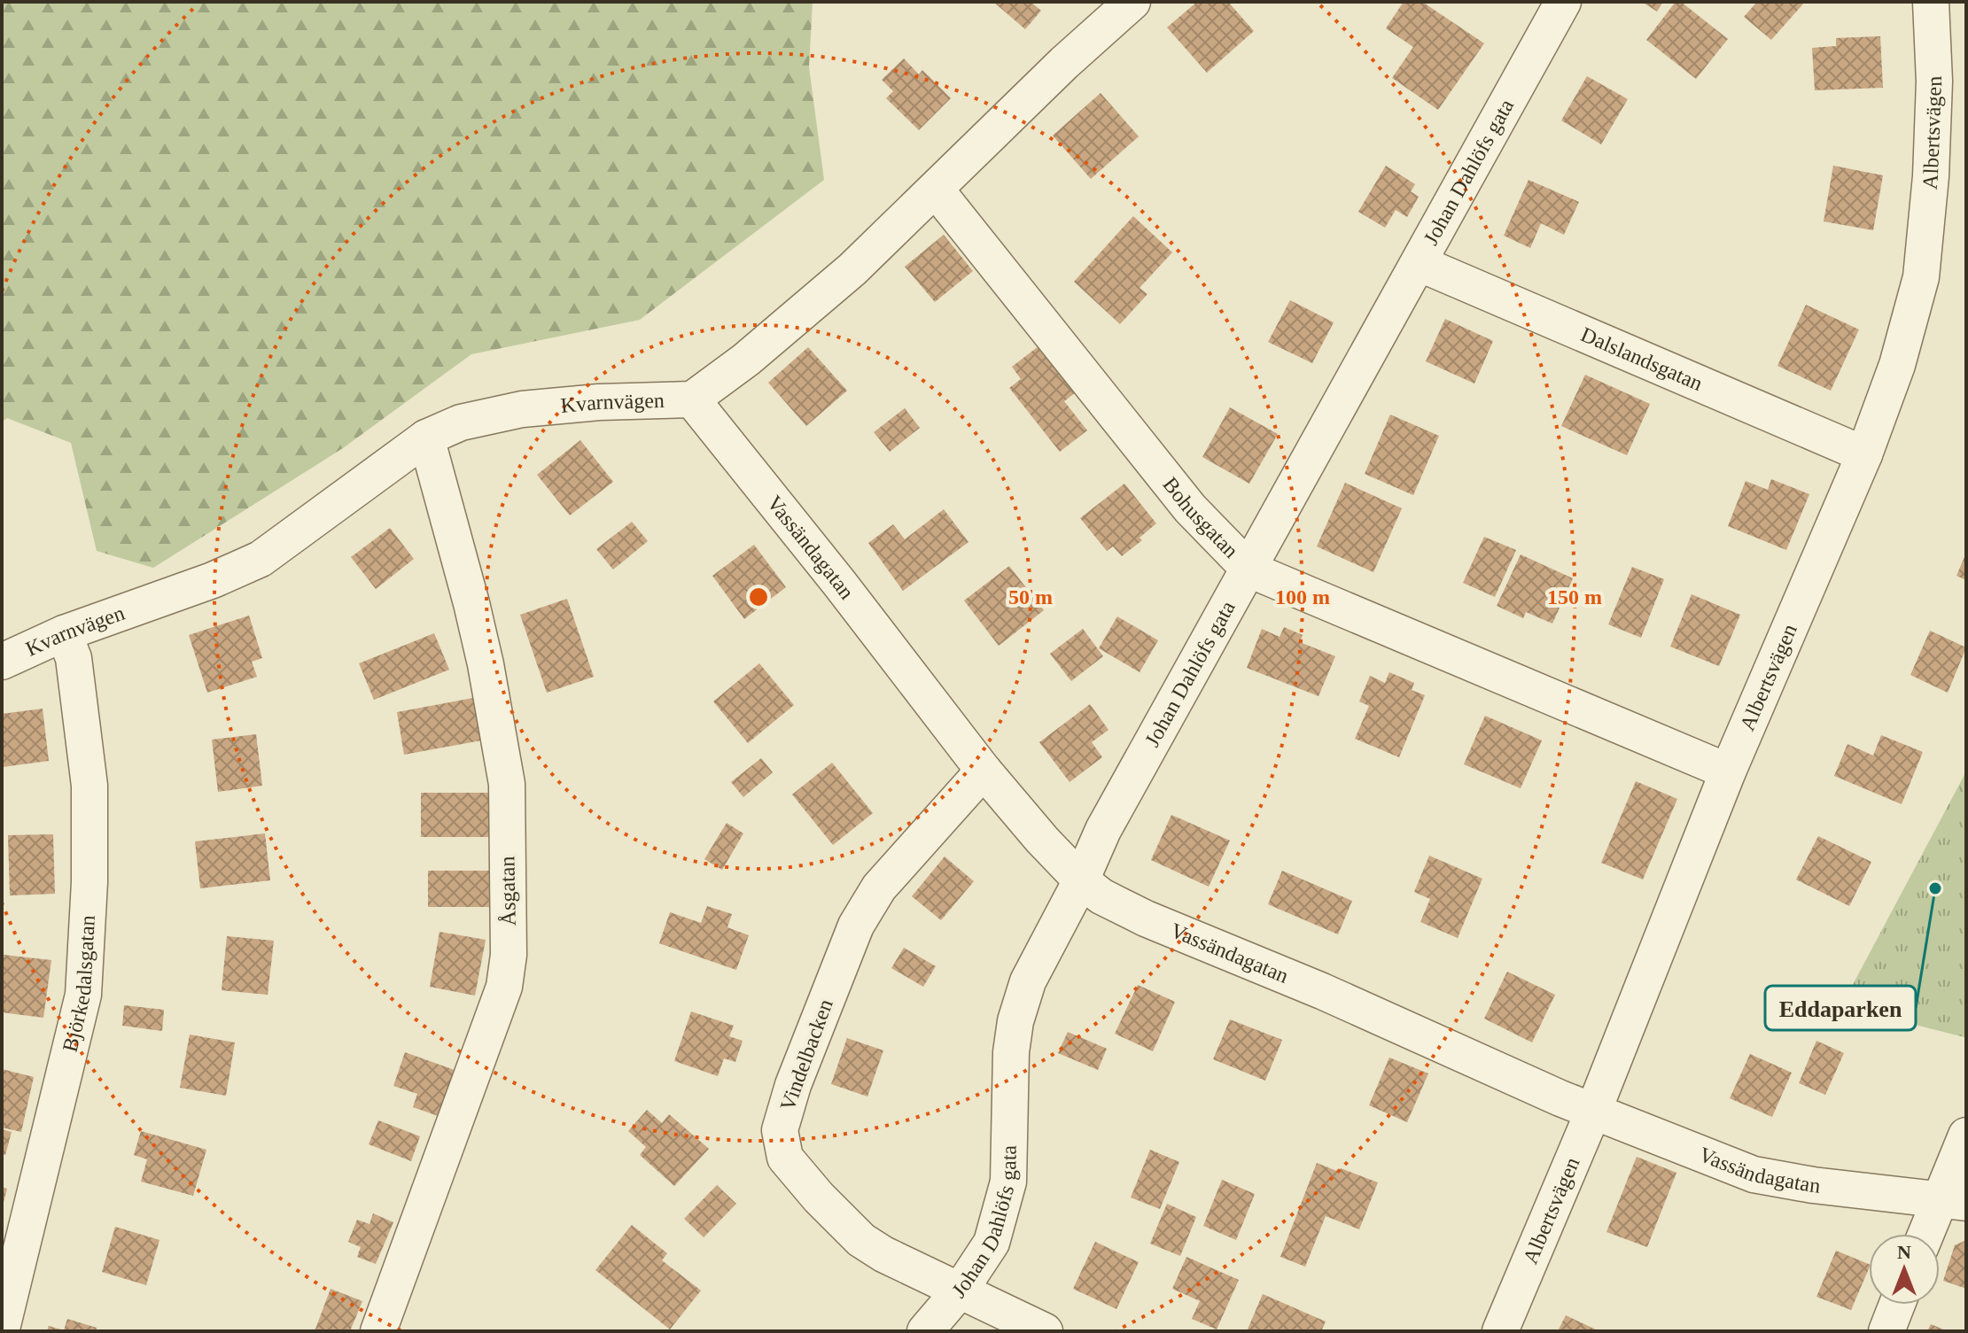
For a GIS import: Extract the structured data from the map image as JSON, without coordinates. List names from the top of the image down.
{
  "streets": {
    "street": [
      "Albertsvägen",
      "Johan Dahlöfs gata",
      "Dalslandsgatan",
      "Kvarnvägen",
      "Bohusgatan",
      "Vassändagatan",
      "Åsgatan",
      "Björkedalsgatan",
      "Vindelbacken"
    ]
  },
  "crossings": [
    ["Albertsvägen", "Dalslandsgatan"],
    ["Albertsvägen", "Bohusgatan"],
    ["Albertsvägen", "Vassändagatan"],
    ["Johan Dahlöfs gata", "Dalslandsgatan"],
    ["Johan Dahlöfs gata", "Bohusgatan"],
    ["Johan Dahlöfs gata", "Vassändagatan"],
    ["Johan Dahlöfs gata", "Vindelbacken"],
    ["Kvarnvägen", "Bohusgatan"],
    ["Kvarnvägen", "Vassändagatan"],
    ["Kvarnvägen", "Åsgatan"],
    ["Kvarnvägen", "Björkedalsgatan"],
    ["Vassändagatan", "Vindelbacken"]
  ],
  "places": ["Eddaparken"],
  "north": "top",
  "rings": ["50 m", "100 m", "150 m"]
}
